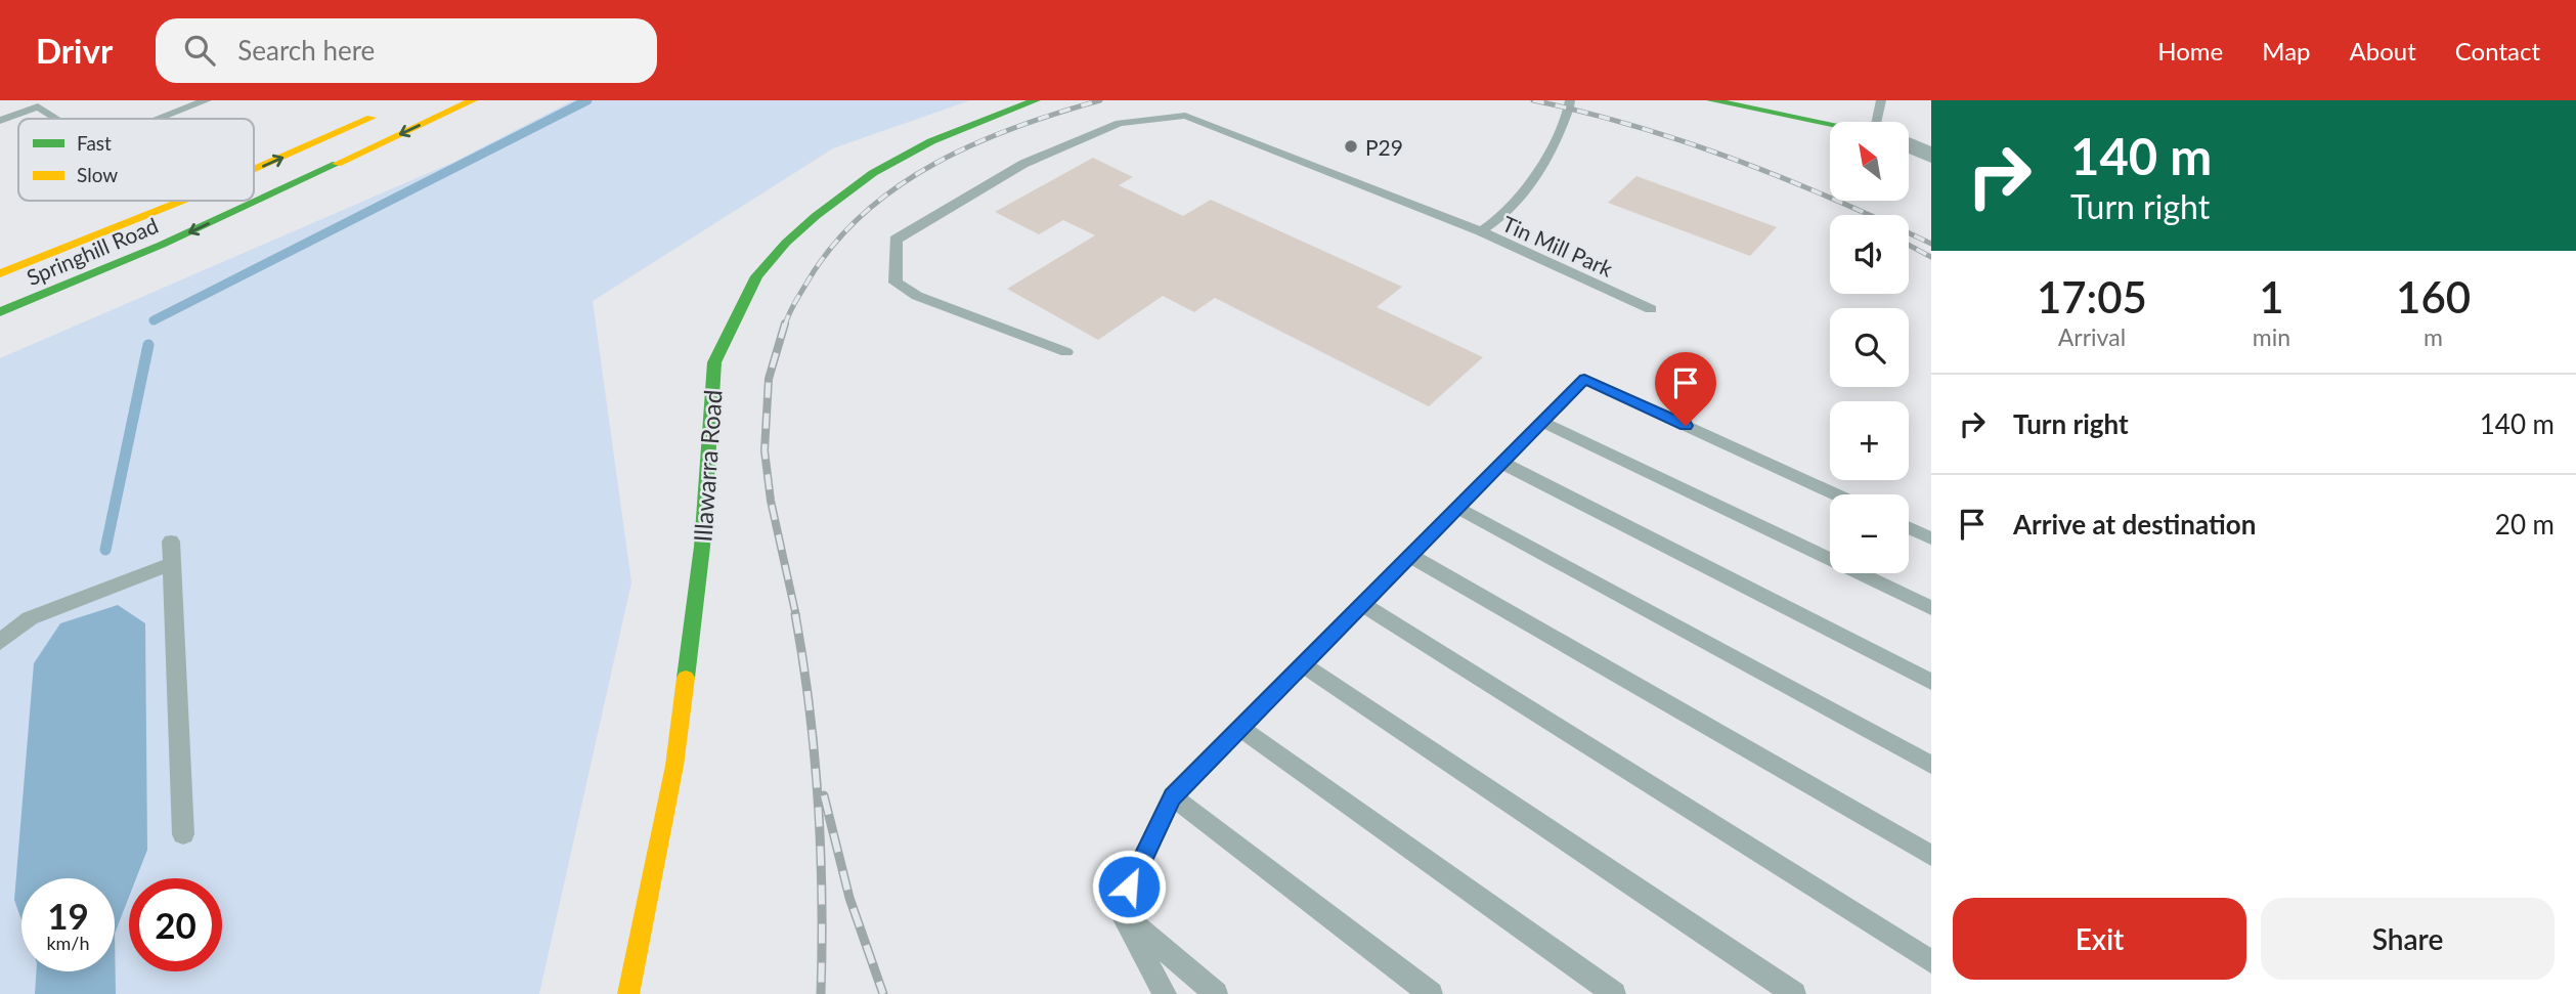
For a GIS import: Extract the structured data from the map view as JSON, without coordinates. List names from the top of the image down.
{
  "streets": {
    "street": ["Springhill Road", "Illawarra Road"],
    "lane": ["Tin Mill Park"]
  },
  "places": ["P29"],
  "legend": ["Fast", "Slow"],
  "north": "top left",
  "page": {
    "header": "Drivr",
    "search": "Search here",
    "nav": [
      "Home",
      "Map",
      "About",
      "Contact"
    ],
    "turn": ["140 m", "Turn right"],
    "map_buttons": ["+", "−"],
    "eta": [
      "17:05",
      "Arrival",
      "1",
      "min",
      "160",
      "m"
    ],
    "list": [
      {
        "name": "Turn right",
        "value": "140 m"
      },
      {
        "name": "Arrive at destination",
        "value": "20 m"
      }
    ],
    "speed": "19 km/h",
    "limit": "20",
    "buttons": ["Exit", "Share"]
  }
}
